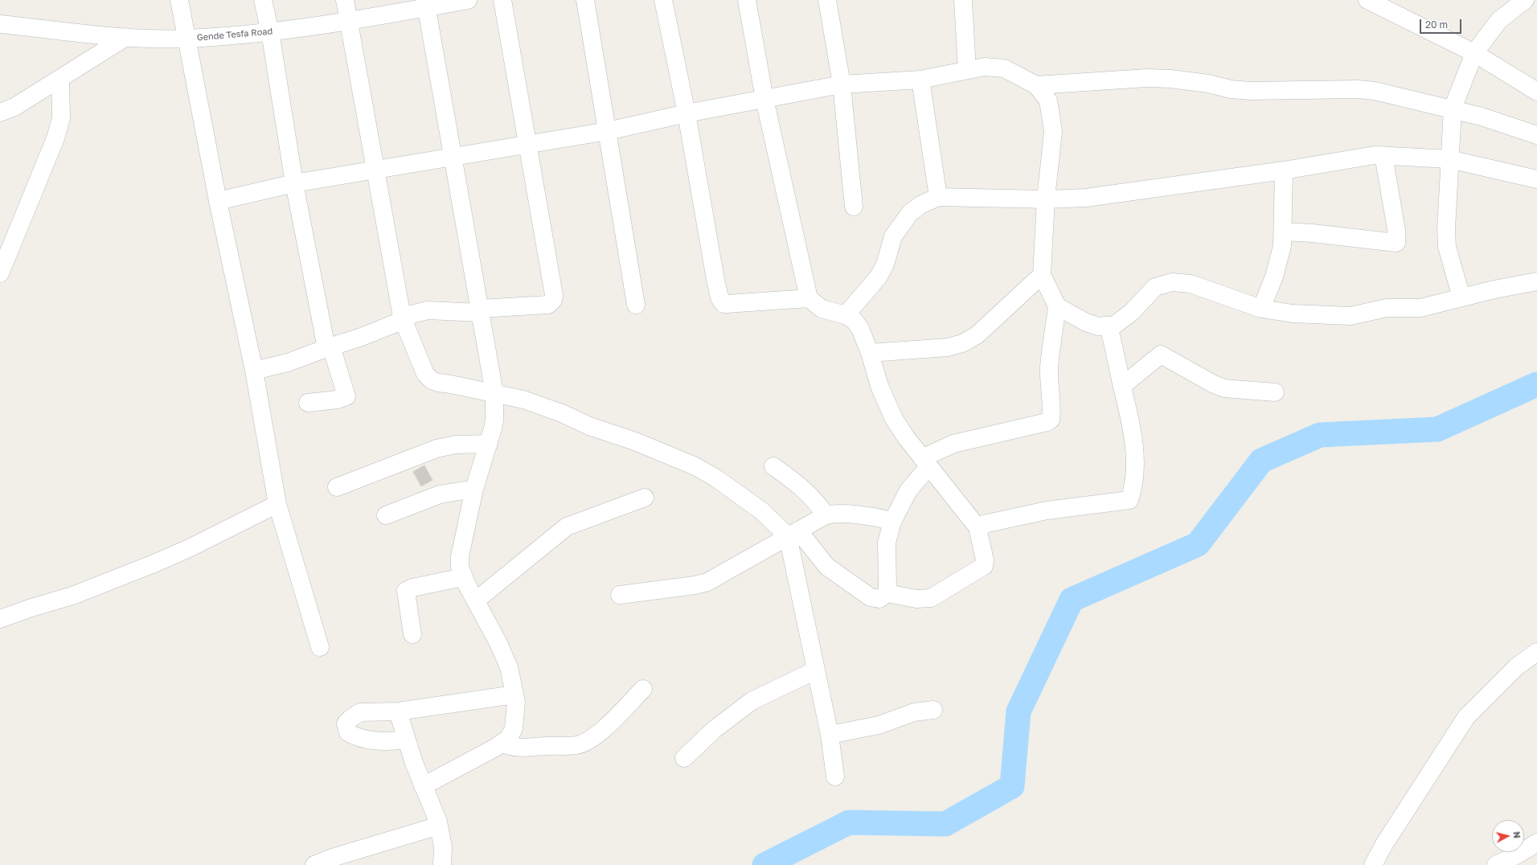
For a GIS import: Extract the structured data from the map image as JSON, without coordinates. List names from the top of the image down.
{
  "streets": {
    "street": ["Gende Tesfa Road"]
  },
  "scale_bar": "20 m",
  "north": "right"
}
